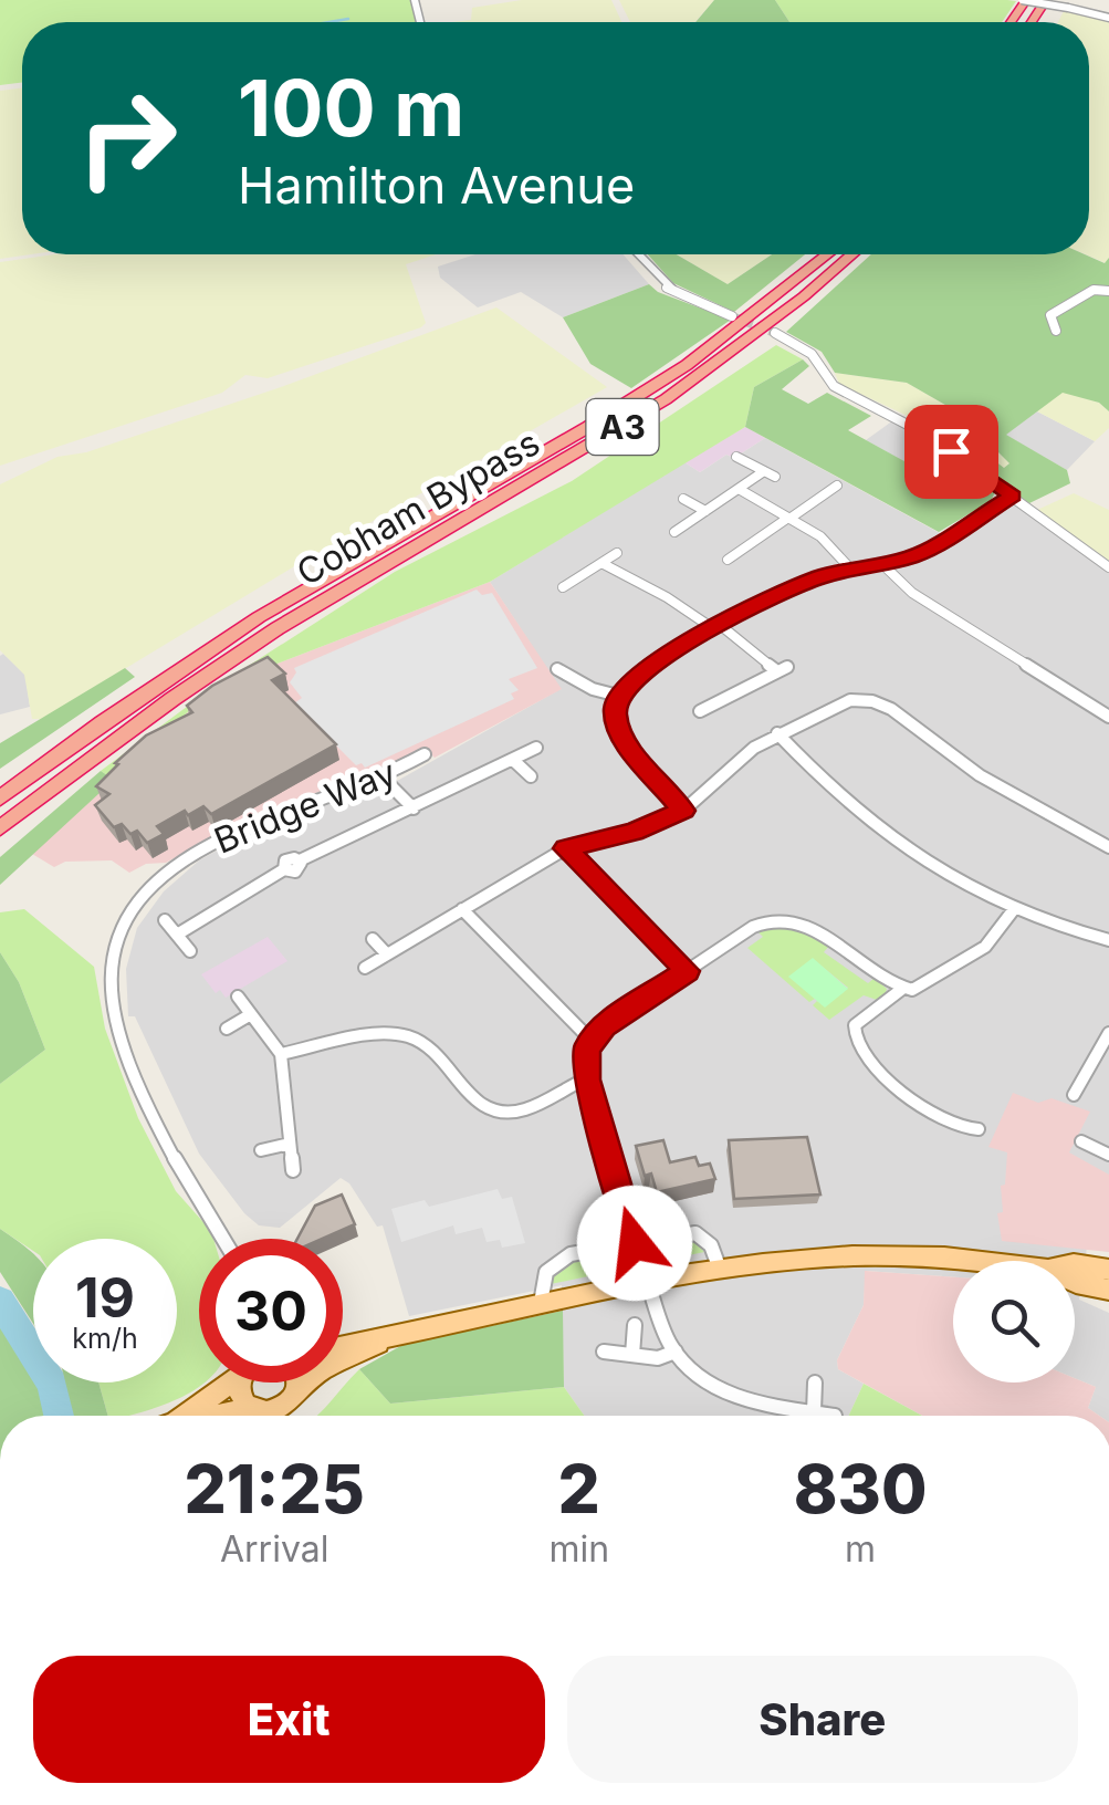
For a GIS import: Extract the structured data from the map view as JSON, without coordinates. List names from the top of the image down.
{
  "streets": {
    "highway": ["A3", "Cobham Bypass"],
    "street": ["Bridge Way"]
  },
  "page": {
    "turn": ["100 m", "Hamilton Avenue"],
    "speed": "19 km/h",
    "limit": "30",
    "eta": [
      "21:25",
      "Arrival",
      "2",
      "min",
      "830",
      "m"
    ],
    "buttons": ["Exit", "Share"]
  }
}
